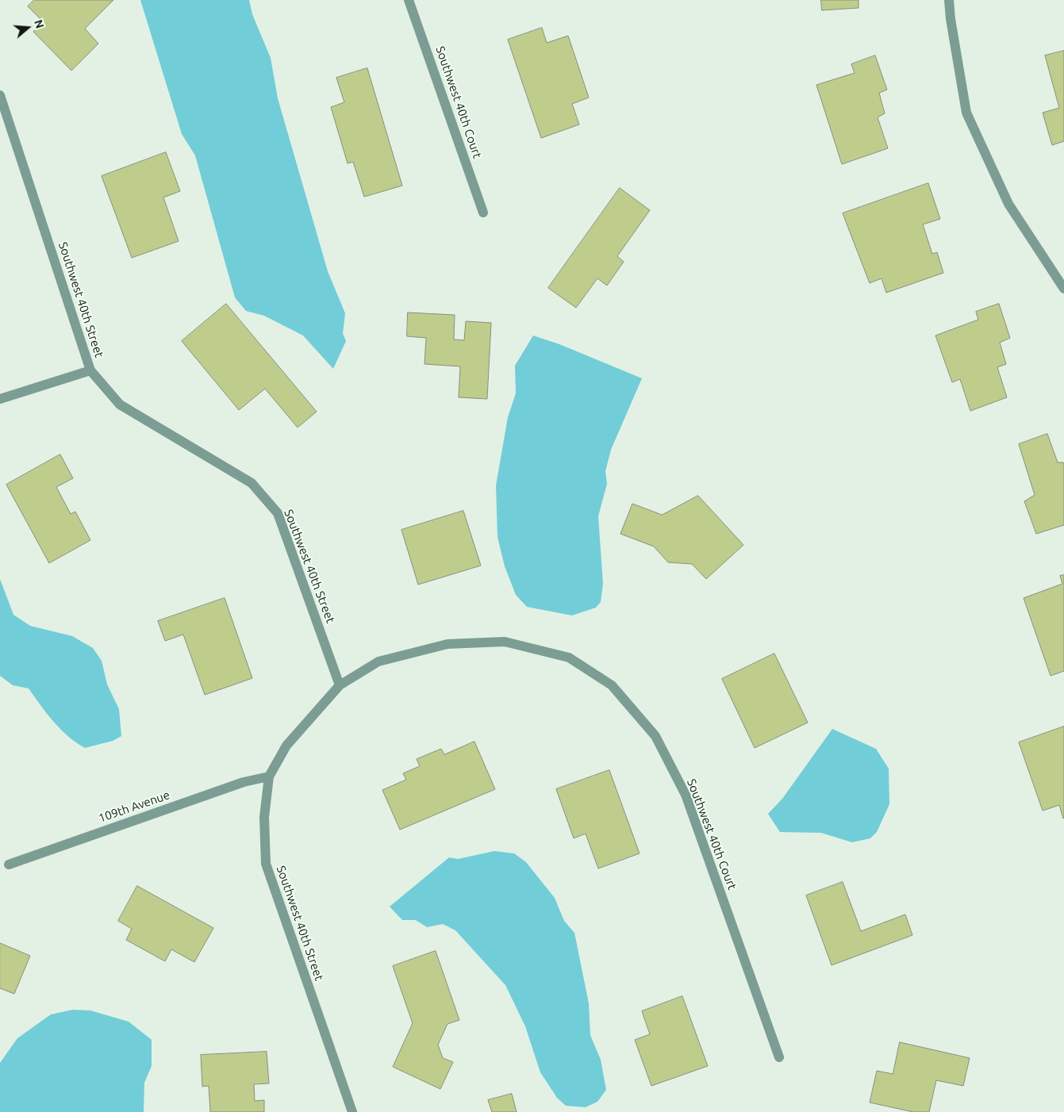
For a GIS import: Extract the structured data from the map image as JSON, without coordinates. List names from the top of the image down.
{
  "streets": {
    "street": ["Southwest 40th Court", "Southwest 40th Street", "109th Avenue"]
  },
  "crossings": [
    ["Southwest 40th Court", "Southwest 40th Street"],
    ["Southwest 40th Street", "109th Avenue"]
  ],
  "north": "right"
}
